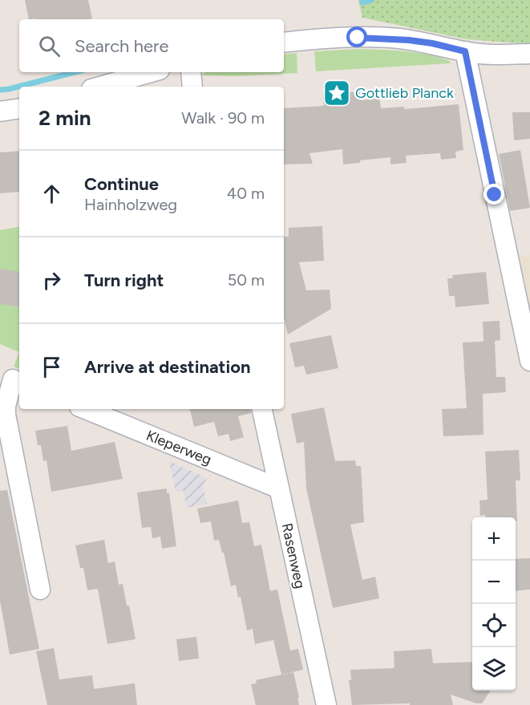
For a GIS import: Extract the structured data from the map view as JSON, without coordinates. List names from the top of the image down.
{
  "streets": {
    "street": ["Kleperweg", "Rasenweg"]
  },
  "crossings": [
    ["Kleperweg", "Rasenweg"]
  ],
  "places": {
    "place": ["Gottlieb Planck"]
  },
  "page": {
    "search": "Search here",
    "heading": ["2 min", "Walk · 90 m"],
    "list": [
      ["Continue", "Hainholzweg", "40 m"],
      ["Turn right", "50 m"],
      "Arrive at destination"
    ],
    "map_buttons": ["+", "−"]
  }
}
